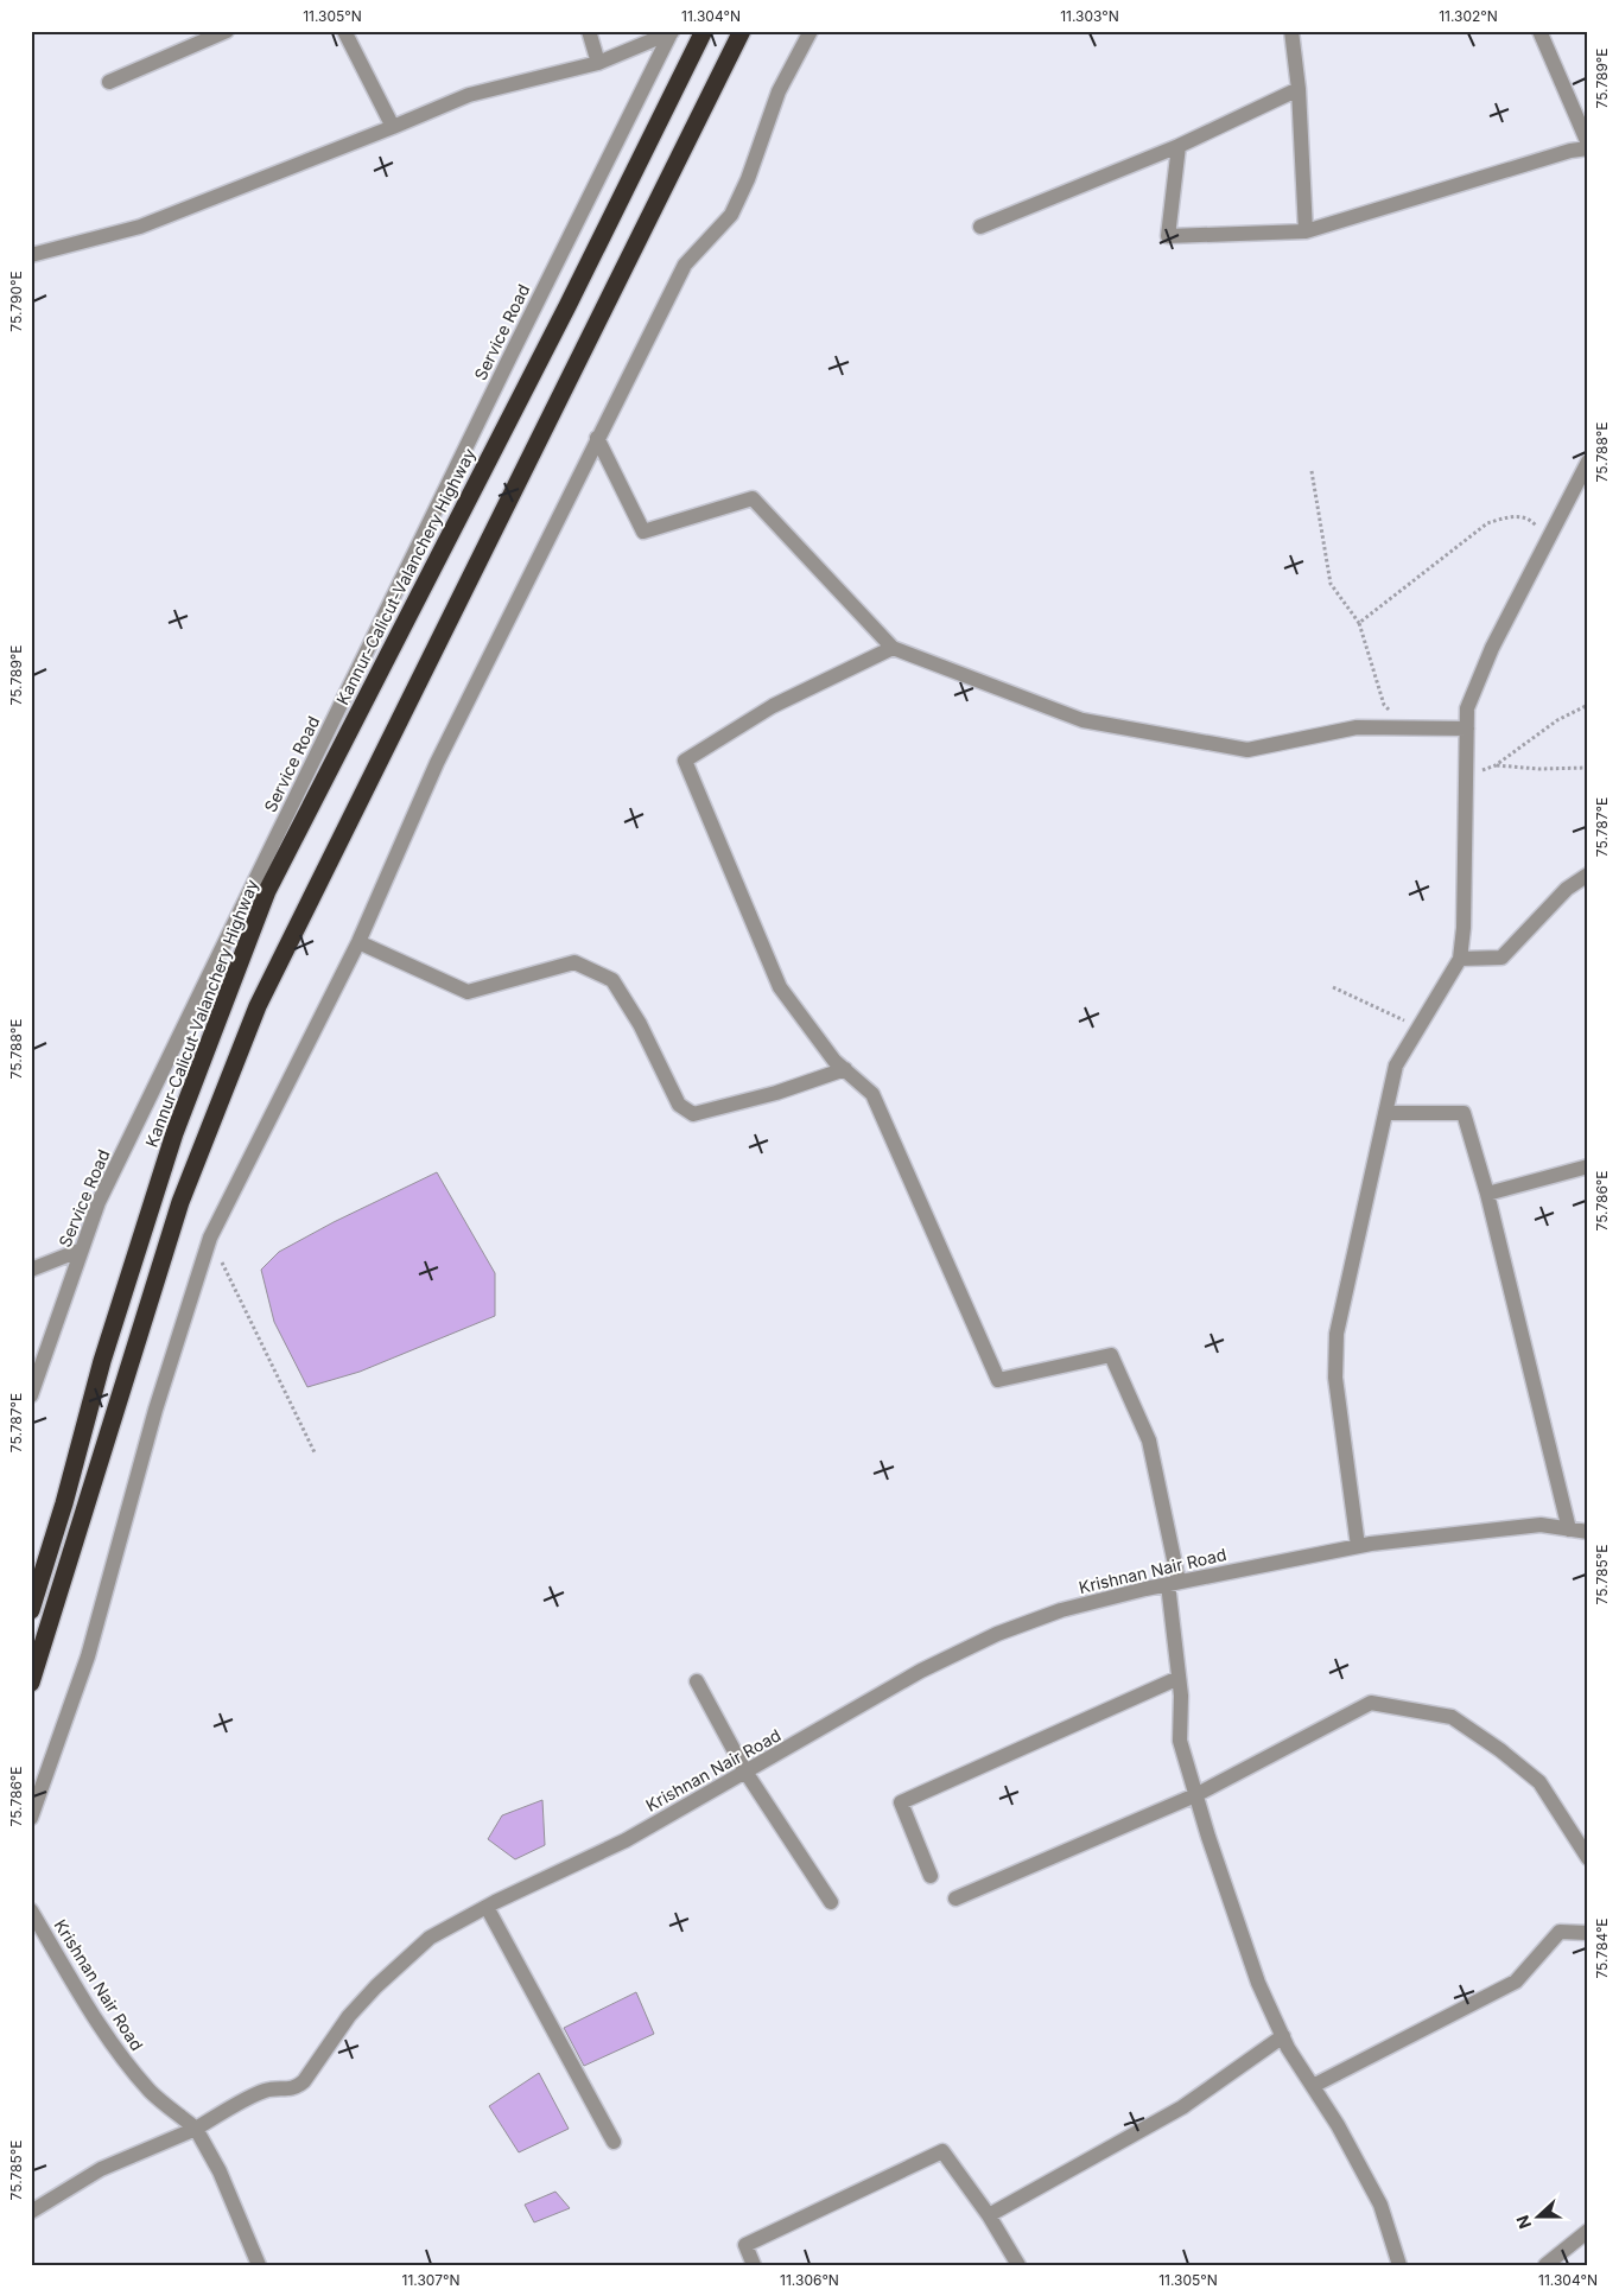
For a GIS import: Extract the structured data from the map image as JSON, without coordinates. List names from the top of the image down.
{
  "streets": {
    "highway": ["Kannur-Calicut-Valanchery Highway"],
    "street": ["Service Road", "Krishnan Nair Road"]
  },
  "north": "left",
  "coordinates": [
    "11.305°N",
    "11.304°N",
    "11.303°N",
    "11.302°N",
    "75.789°E",
    "75.790°E",
    "75.788°E",
    "75.787°E",
    "75.786°E",
    "75.785°E",
    "75.784°E",
    "11.307°N",
    "11.306°N"
  ]
}
